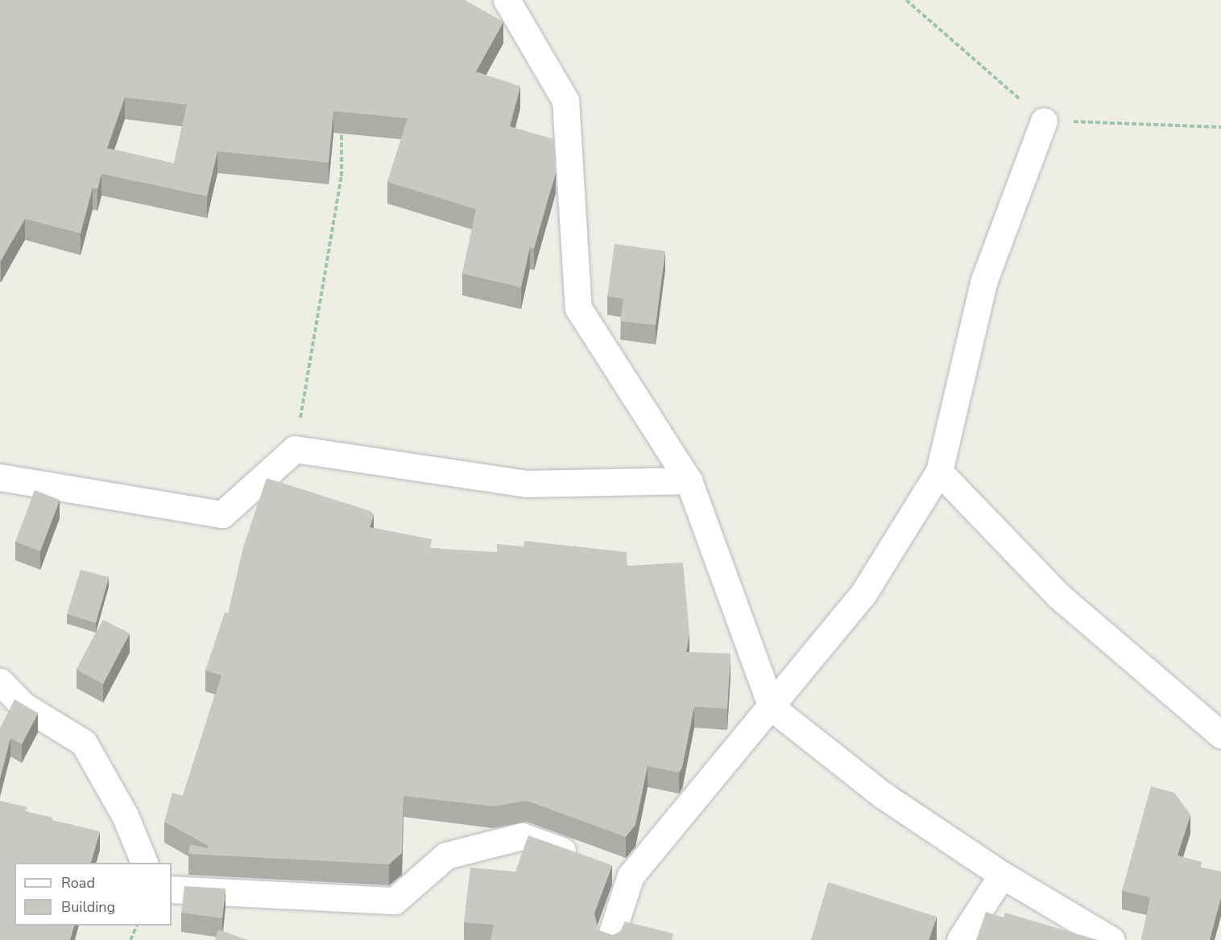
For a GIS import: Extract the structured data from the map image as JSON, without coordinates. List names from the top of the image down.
{
  "legend": ["Road", "Building"]
}
